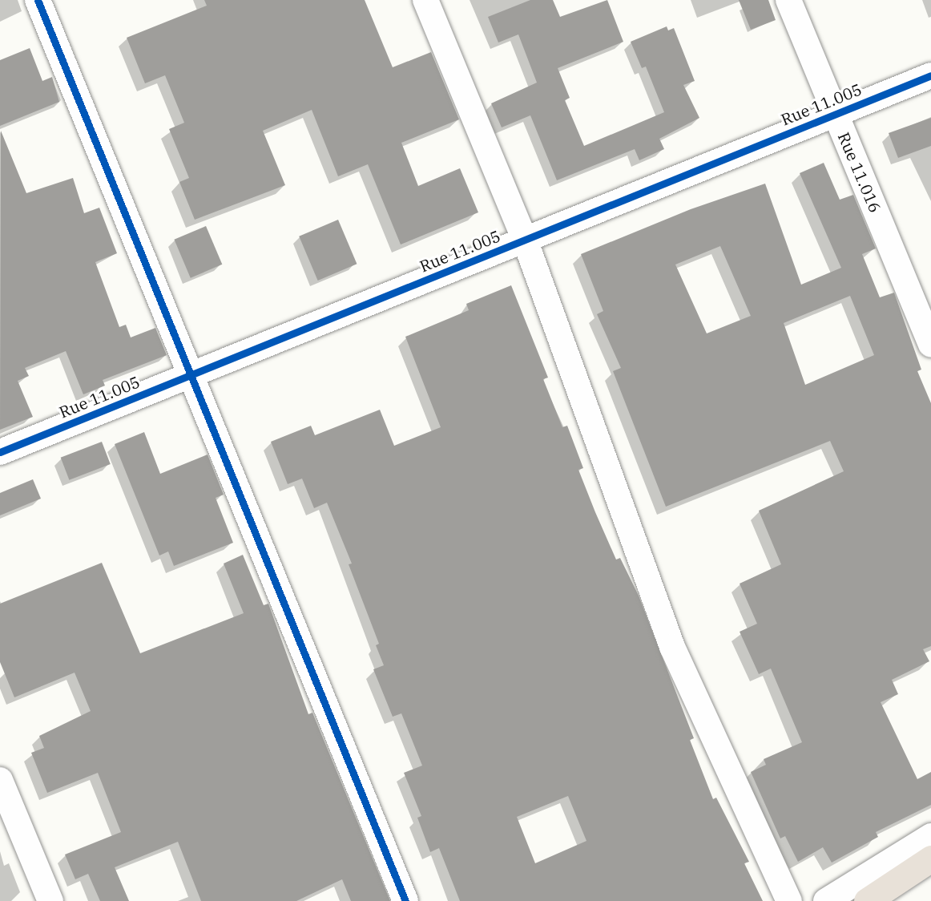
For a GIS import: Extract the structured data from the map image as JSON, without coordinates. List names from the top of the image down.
{
  "streets": {
    "street": ["Rue 11.005", "Rue 11.016"]
  },
  "crossings": [
    ["Rue 11.005", "Rue 11.016"]
  ]
}
